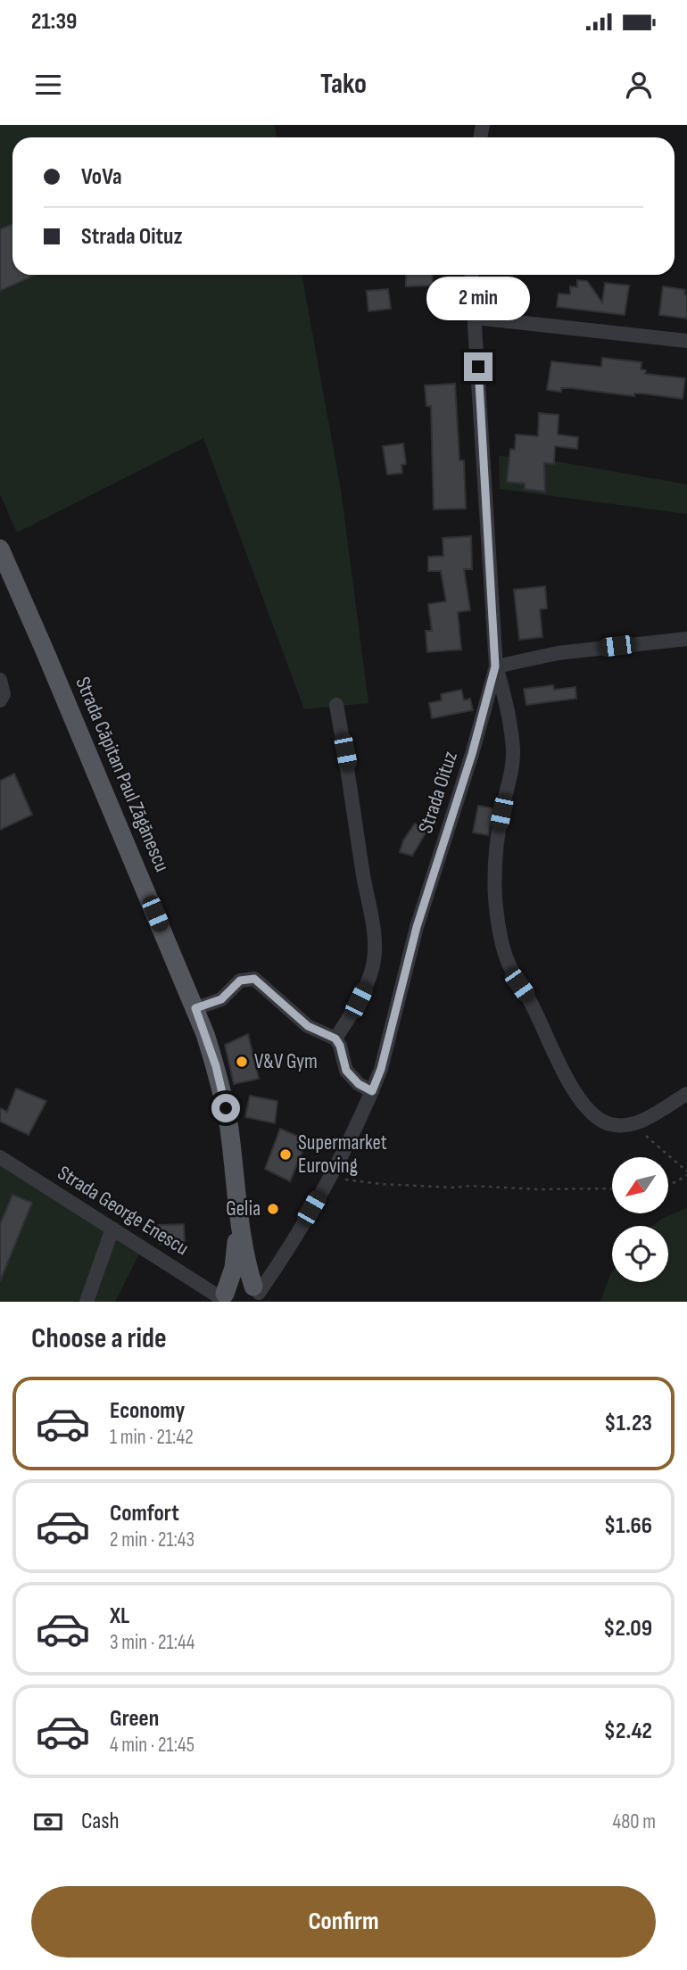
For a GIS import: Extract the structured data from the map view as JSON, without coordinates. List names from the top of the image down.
{
  "streets": {
    "main road": ["Strada Căpitan Paul Zăgănescu"],
    "street": ["Strada Oituz", "Strada George Enescu"]
  },
  "crossings": [
    ["Strada Căpitan Paul Zăgănescu", "Strada Oituz"],
    ["Strada Căpitan Paul Zăgănescu", "Strada George Enescu"]
  ],
  "places": ["V&V Gym", "Supermarket Euroving", "Gelia"],
  "north": "bottom left",
  "page": {
    "status": "21:39",
    "header": "Tako",
    "banner": ["VoVa", "Strada Oituz"],
    "bubble": "2 min",
    "heading": "Choose a ride",
    "list": [
      {
        "name": "Economy",
        "note": "1 min · 21:42",
        "value": "$1.23"
      },
      {
        "name": "Comfort",
        "note": "2 min · 21:43",
        "value": "$1.66"
      },
      {
        "name": "XL",
        "note": "3 min · 21:44",
        "value": "$2.09"
      },
      {
        "name": "Green",
        "note": "4 min · 21:45",
        "value": "$2.42"
      }
    ],
    "pay": ["Cash", "480 m"],
    "buttons": "Confirm"
  }
}
